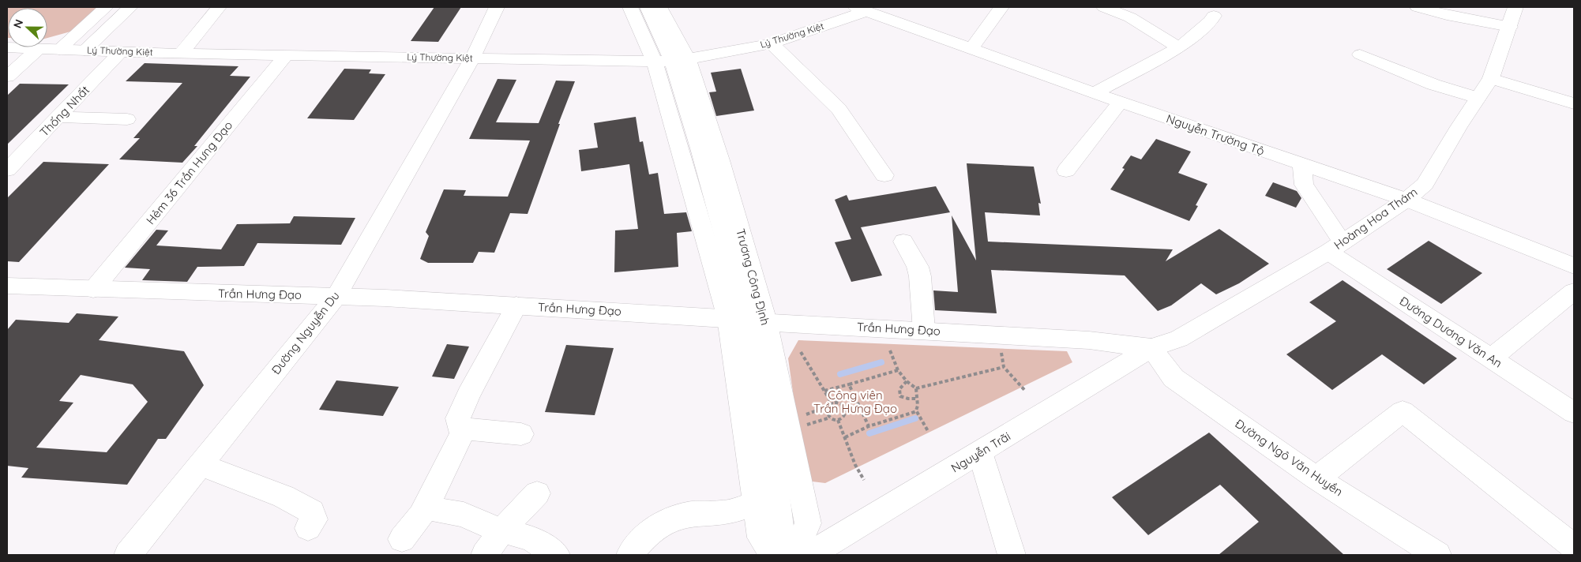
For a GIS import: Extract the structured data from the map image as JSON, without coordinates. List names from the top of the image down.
{
  "streets": {
    "street": [
      "Lý Thường Kiệt",
      "Thống Nhất",
      "Nguyễn Trường Tộ",
      "Hẻm 36 Trần Hưng Đạo",
      "Hoàng Hoa Thám",
      "Trương Công Định",
      "Trần Hưng Đạo",
      "Đường Dương Văn An",
      "Đường Nguyễn Du",
      "Nguyễn Trãi",
      "Đường Ngô Văn Huyền"
    ]
  },
  "crossings": [
    ["Lý Thường Kiệt", "Thống Nhất"],
    ["Lý Thường Kiệt", "Nguyễn Trường Tộ"],
    ["Lý Thường Kiệt", "Hẻm 36 Trần Hưng Đạo"],
    ["Lý Thường Kiệt", "Trương Công Định"],
    ["Lý Thường Kiệt", "Đường Nguyễn Du"],
    ["Nguyễn Trường Tộ", "Hoàng Hoa Thám"],
    ["Hẻm 36 Trần Hưng Đạo", "Trần Hưng Đạo"],
    ["Hoàng Hoa Thám", "Trần Hưng Đạo"],
    ["Hoàng Hoa Thám", "Đường Dương Văn An"],
    ["Hoàng Hoa Thám", "Nguyễn Trãi"],
    ["Hoàng Hoa Thám", "Đường Ngô Văn Huyền"],
    ["Trương Công Định", "Trần Hưng Đạo"],
    ["Trần Hưng Đạo", "Đường Nguyễn Du"],
    ["Trần Hưng Đạo", "Nguyễn Trãi"],
    ["Trần Hưng Đạo", "Đường Ngô Văn Huyền"],
    ["Nguyễn Trãi", "Đường Ngô Văn Huyền"]
  ],
  "parks": ["Công viên Trần Hưng Đạo"],
  "north": "left"
}
